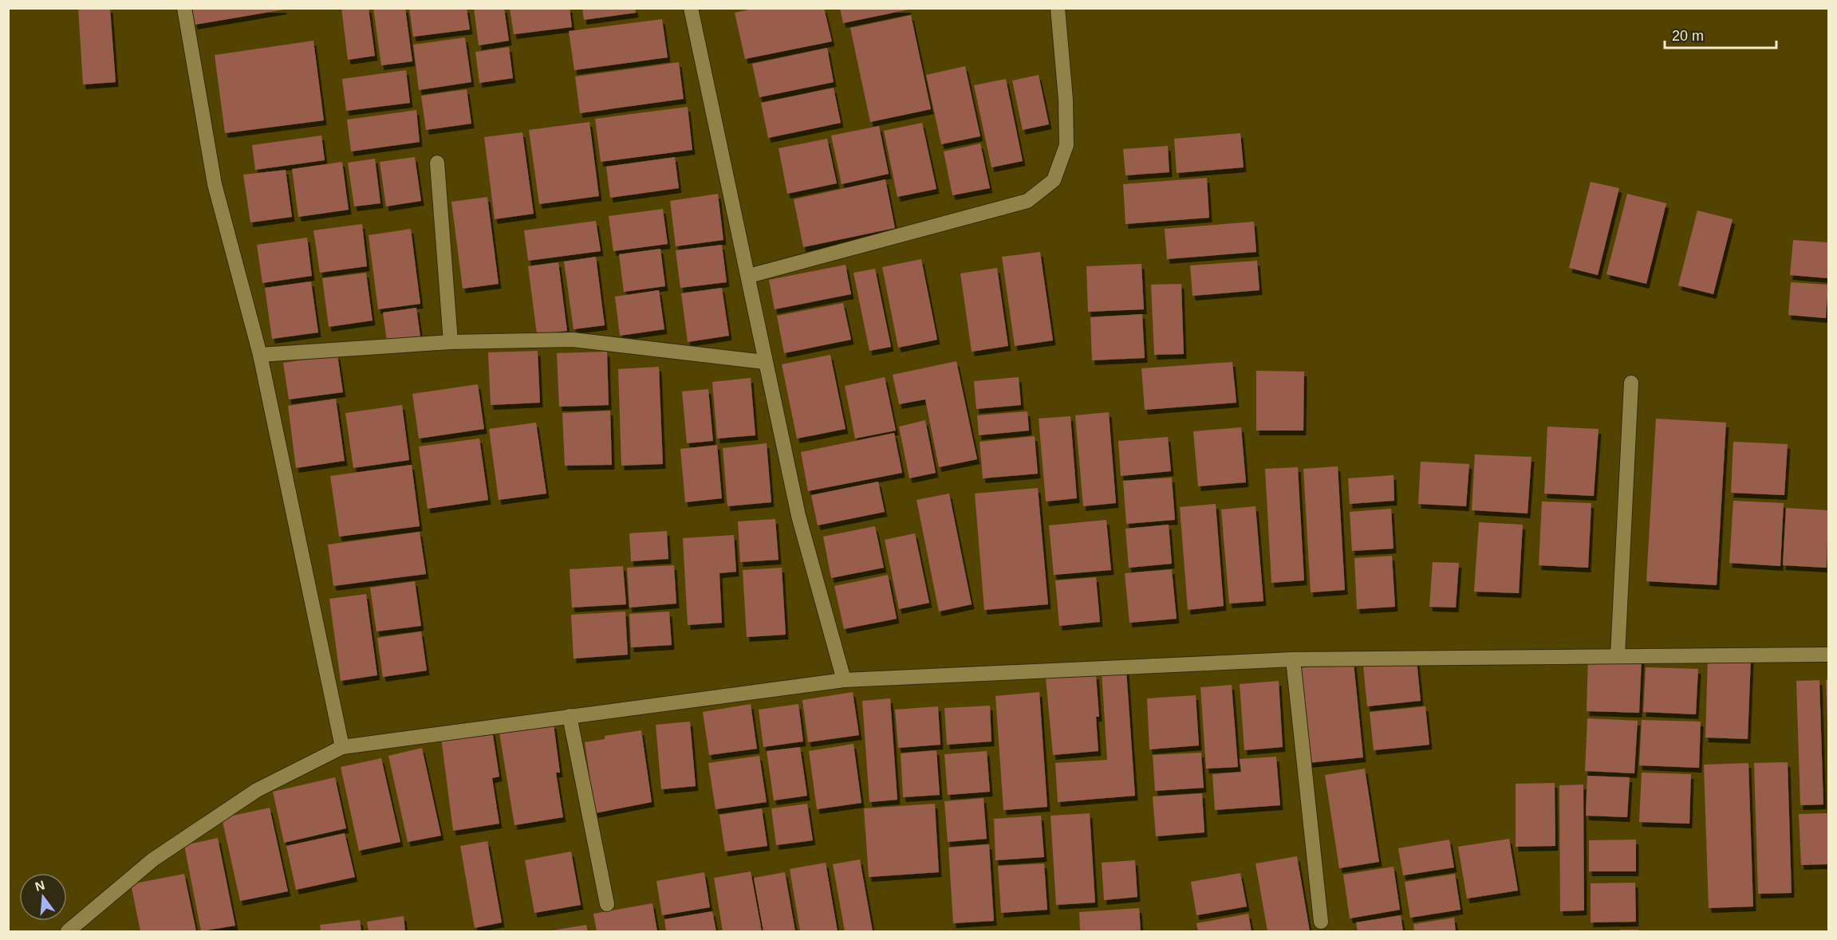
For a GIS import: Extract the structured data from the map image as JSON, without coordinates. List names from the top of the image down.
{
  "scale_bar": "20 m",
  "north": "top"
}
